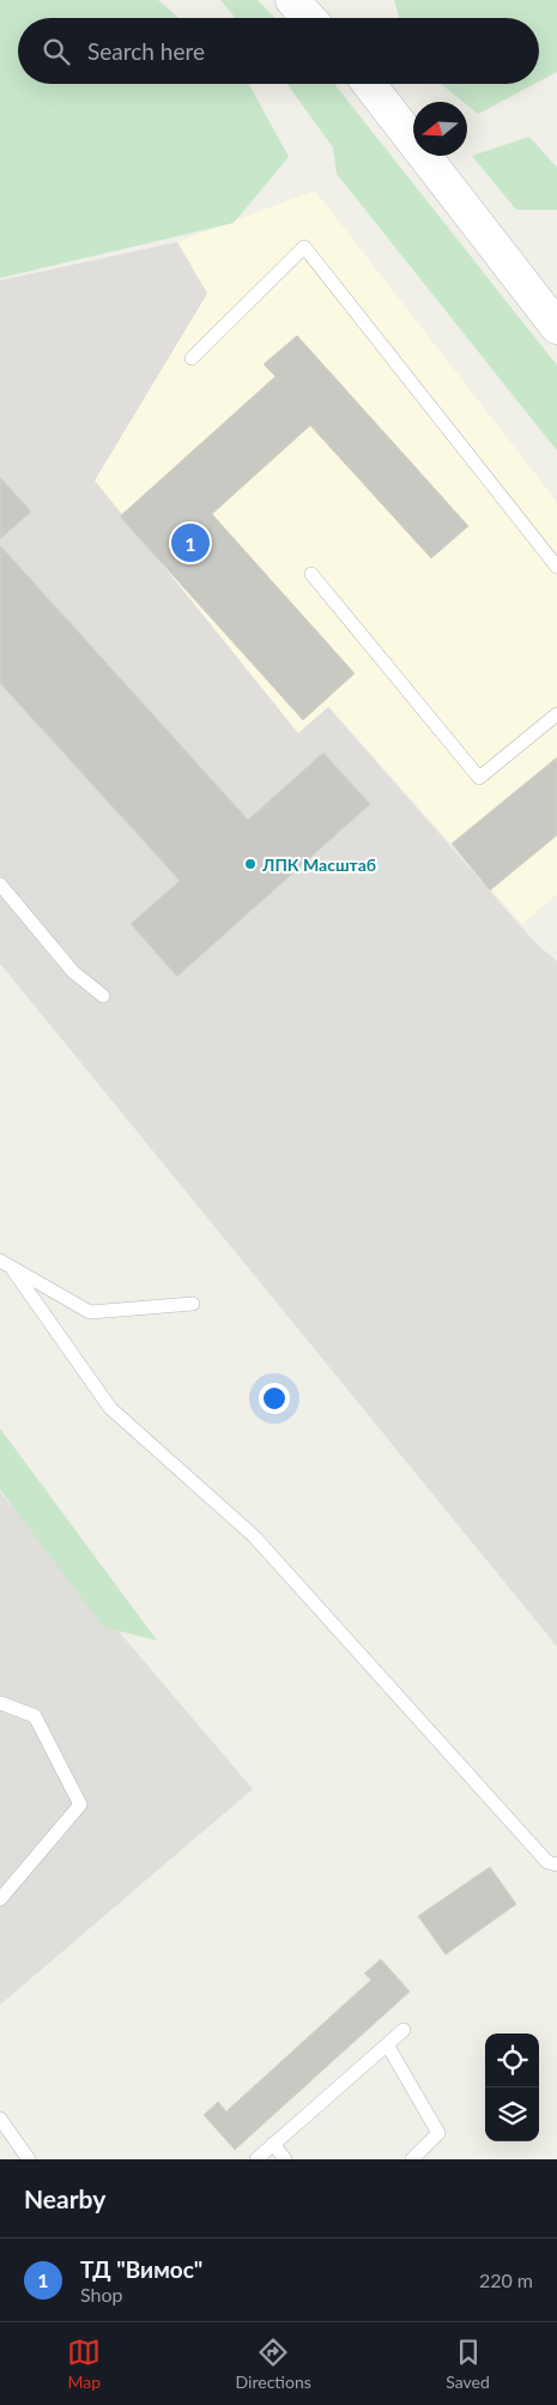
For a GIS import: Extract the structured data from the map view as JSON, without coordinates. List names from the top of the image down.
{
  "places": ["ЛПК Масштаб"],
  "north": "left",
  "page": {
    "search": "Search here",
    "pins": "1",
    "heading": "Nearby",
    "list": [
      {
        "mark": "1",
        "name": "ТД \"Вимос\"",
        "note": "Shop",
        "value": "220 m"
      }
    ],
    "nav": ["Map", "Directions", "Saved"]
  }
}
